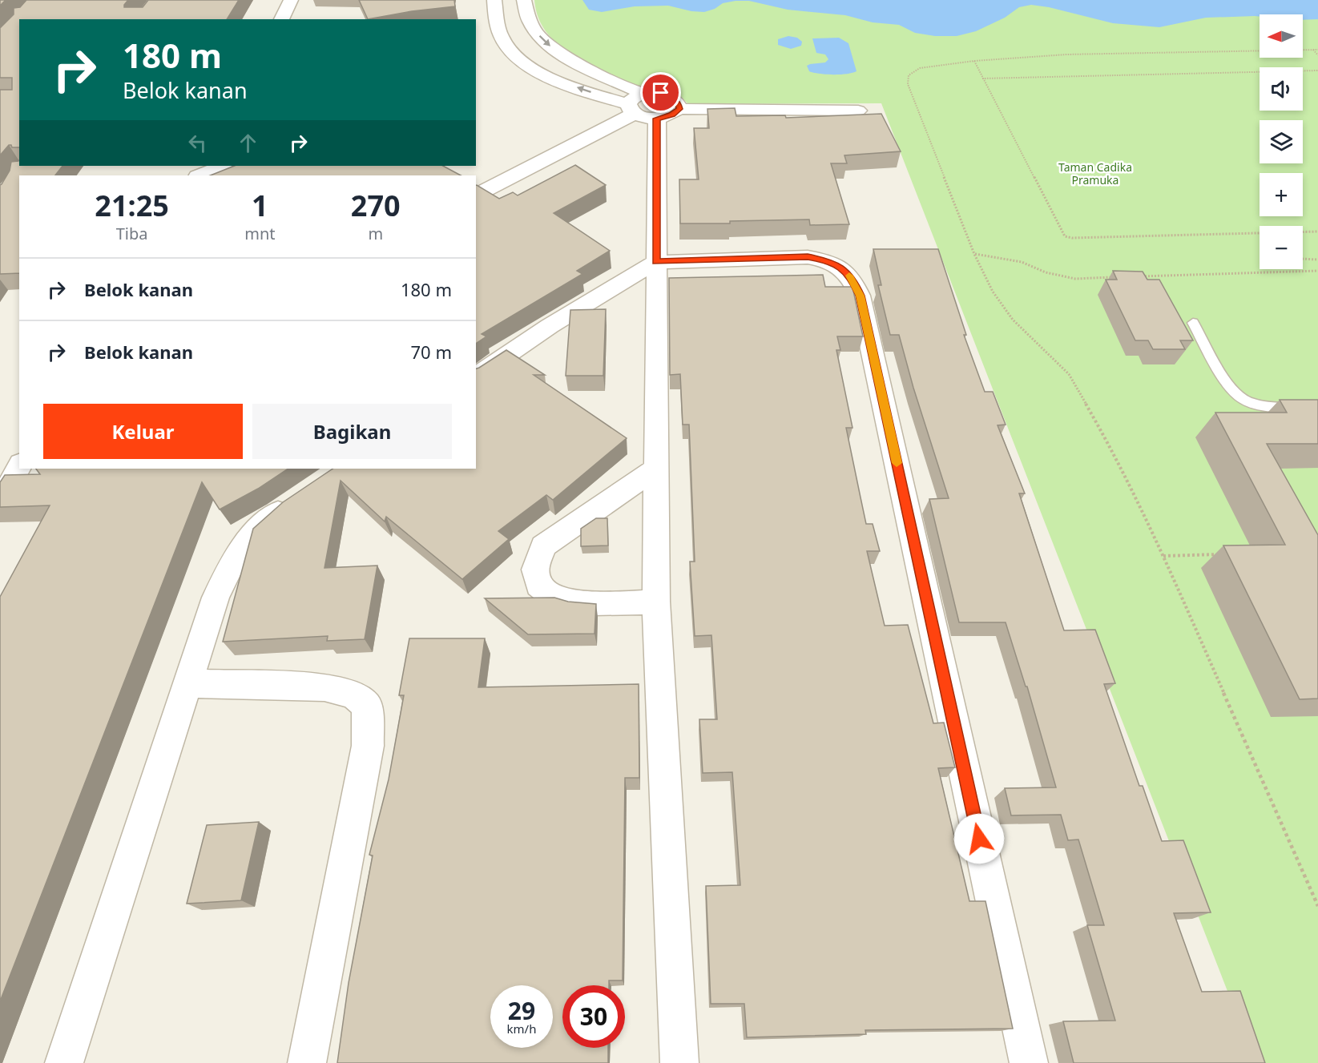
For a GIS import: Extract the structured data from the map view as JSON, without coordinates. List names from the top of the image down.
{
  "parks": ["Taman Cadika Pramuka"],
  "north": "left",
  "page": {
    "map_buttons": ["+", "−"],
    "turn": ["180 m", "Belok kanan"],
    "eta": [
      "21:25",
      "Tiba",
      "1",
      "mnt",
      "270",
      "m"
    ],
    "list": [
      {
        "name": "Belok kanan",
        "value": "180 m"
      },
      {
        "name": "Belok kanan",
        "value": "70 m"
      }
    ],
    "buttons": ["Keluar", "Bagikan"],
    "speed": "29 km/h",
    "limit": "30"
  }
}
